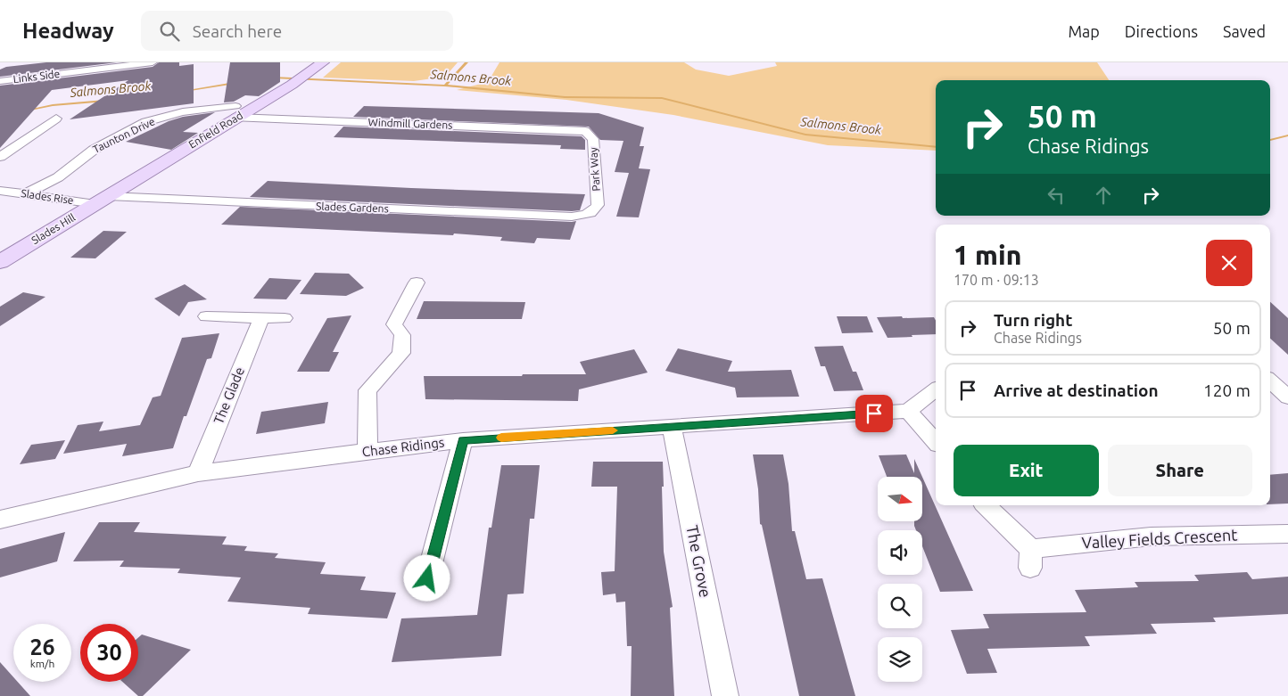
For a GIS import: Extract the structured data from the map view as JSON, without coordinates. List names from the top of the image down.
{
  "streets": {
    "main road": ["Enfield Road", "Slades Hill"],
    "street": [
      "Links Side",
      "Windmill Gardens",
      "Taunton Drive",
      "Park Way",
      "Slades Rise",
      "Slades Gardens",
      "The Glade",
      "Chase Ridings",
      "Valley Fields Crescent",
      "The Grove"
    ]
  },
  "crossings": [
    ["Windmill Gardens", "Enfield Road"],
    ["Windmill Gardens", "Taunton Drive"],
    ["Windmill Gardens", "Park Way"],
    ["Enfield Road", "Taunton Drive"],
    ["Enfield Road", "Slades Rise"],
    ["Enfield Road", "Slades Gardens"],
    ["Enfield Road", "Slades Hill"],
    ["Taunton Drive", "Slades Rise"],
    ["Park Way", "Slades Gardens"],
    ["Slades Rise", "Slades Gardens"],
    ["Slades Rise", "Slades Hill"],
    ["Slades Gardens", "Slades Hill"],
    ["The Glade", "Chase Ridings"],
    ["Chase Ridings", "The Grove"]
  ],
  "water": ["Salmons Brook"],
  "north": "right",
  "page": {
    "header": "Headway",
    "search": "Search here",
    "nav": ["Map", "Directions", "Saved"],
    "turn": ["50 m", "Chase Ridings"],
    "heading": ["1 min", "170 m · 09:13"],
    "list": [
      {
        "name": "Turn right",
        "note": "Chase Ridings",
        "value": "50 m"
      },
      {
        "name": "Arrive at destination",
        "value": "120 m"
      }
    ],
    "buttons": ["Exit", "Share"],
    "speed": "26 km/h",
    "limit": "30"
  }
}
